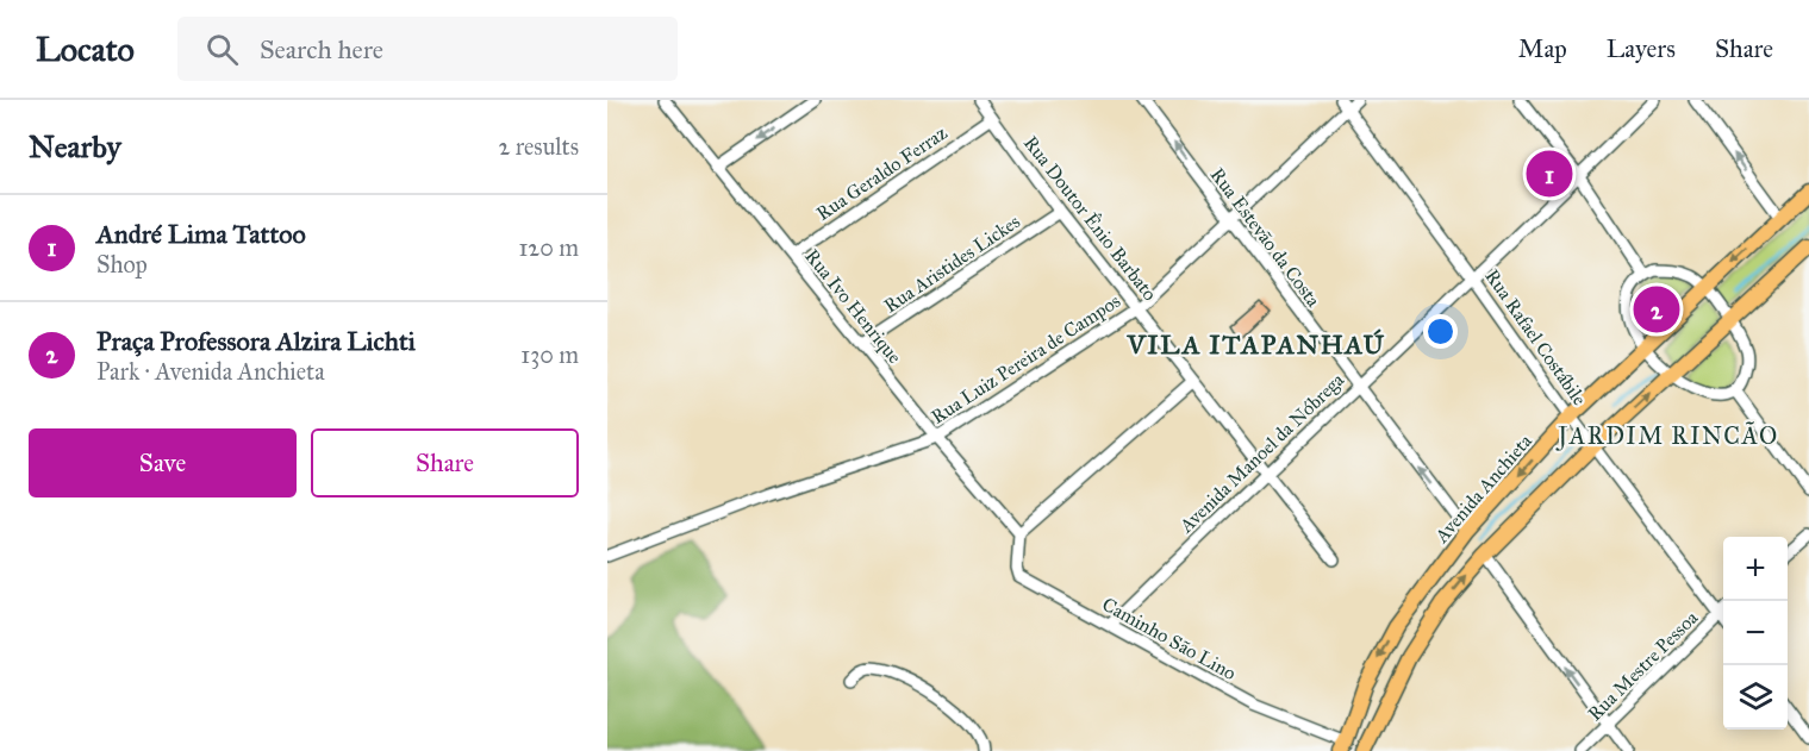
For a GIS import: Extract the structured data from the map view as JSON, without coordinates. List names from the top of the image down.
{
  "streets": {
    "main road": ["Avenida Anchieta"],
    "street": [
      "Rua Geraldo Ferraz",
      "Rua Doutor Ênio Barbato",
      "Rua Estevão da Costa",
      "Rua Aristides Lickes",
      "Rua Ivo Henrique",
      "Rua Rafael Costábile",
      "Rua Luiz Pereira de Campos",
      "Avenida Manoel da Nóbrega",
      "Caminho São Lino",
      "Rua Mestre Pessoa"
    ]
  },
  "crossings": [
    ["Rua Geraldo Ferraz", "Rua Doutor Ênio Barbato"],
    ["Rua Geraldo Ferraz", "Rua Ivo Henrique"],
    ["Rua Doutor Ênio Barbato", "Rua Aristides Lickes"],
    ["Rua Doutor Ênio Barbato", "Rua Luiz Pereira de Campos"],
    ["Rua Doutor Ênio Barbato", "Avenida Manoel da Nóbrega"],
    ["Rua Estevão da Costa", "Rua Luiz Pereira de Campos"],
    ["Rua Estevão da Costa", "Avenida Manoel da Nóbrega"],
    ["Rua Estevão da Costa", "Avenida Anchieta"],
    ["Rua Aristides Lickes", "Rua Ivo Henrique"],
    ["Rua Ivo Henrique", "Rua Luiz Pereira de Campos"],
    ["Rua Ivo Henrique", "Caminho São Lino"],
    ["Rua Rafael Costábile", "Rua Luiz Pereira de Campos"],
    ["Rua Rafael Costábile", "Avenida Manoel da Nóbrega"],
    ["Rua Rafael Costábile", "Avenida Anchieta"],
    ["Rua Rafael Costábile", "Rua Mestre Pessoa"],
    ["Avenida Manoel da Nóbrega", "Caminho São Lino"],
    ["Avenida Anchieta", "Caminho São Lino"]
  ],
  "one_way": ["Rua Estevão da Costa"],
  "districts": ["VILA ITAPANHAÚ", "JARDIM RINCÃO"],
  "page": {
    "header": "Locato",
    "search": "Search here",
    "nav": ["Map", "Layers", "Share"],
    "heading": ["Nearby", "2 results"],
    "pins": ["1", "2"],
    "list": [
      {
        "mark": "1",
        "name": "André Lima Tattoo",
        "note": "Shop",
        "value": "120 m"
      },
      {
        "mark": "2",
        "name": "Praça Professora Alzira Lichti",
        "note": "Park · Avenida Anchieta",
        "value": "130 m"
      }
    ],
    "buttons": ["Save", "Share"],
    "map_buttons": ["+", "−"]
  }
}
